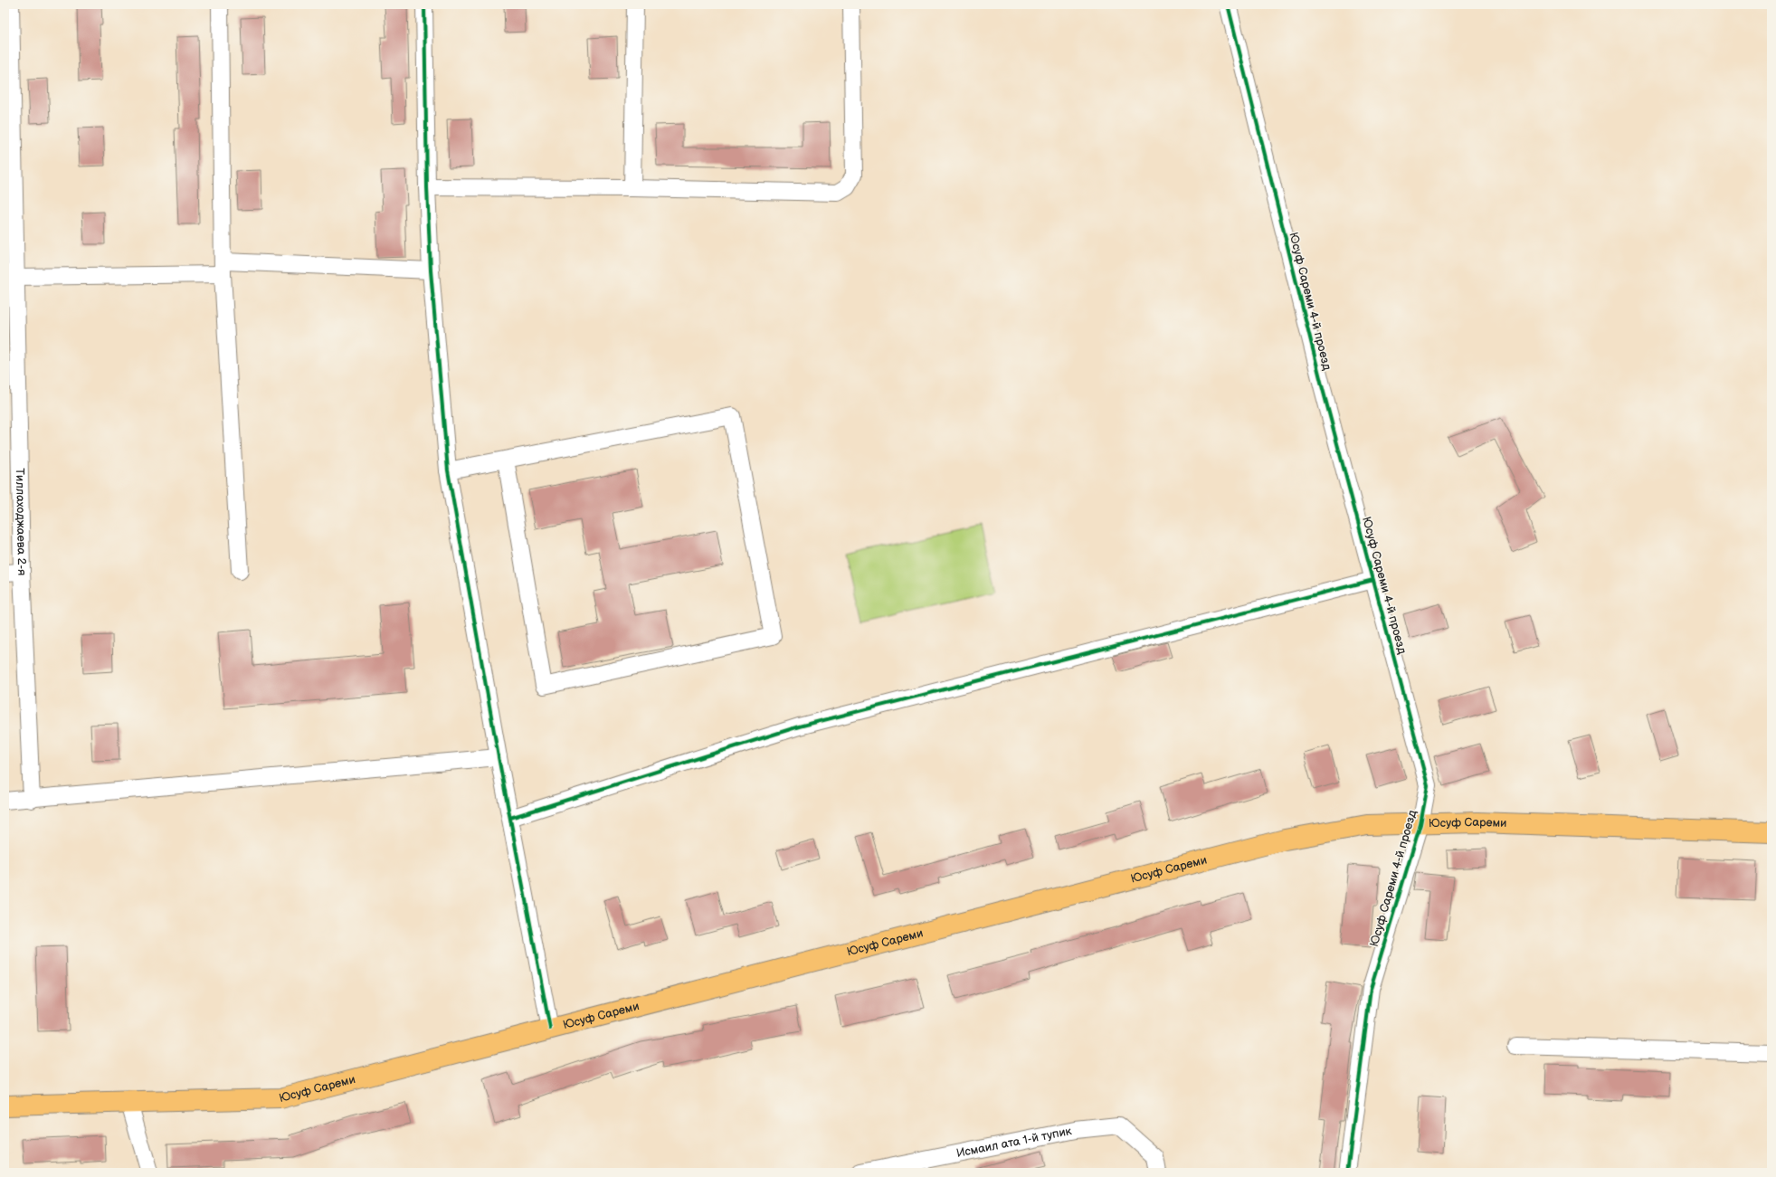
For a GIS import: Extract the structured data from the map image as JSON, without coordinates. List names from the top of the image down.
{
  "streets": {
    "main road": ["Юсуф Сареми"],
    "street": ["Юсуф Сареми 4-й проезд", "Тиллаходжаева 2-я", "Исмаил ата 1-й тупик"]
  },
  "crossings": [
    ["Юсуф Сареми 4-й проезд", "Юсуф Сареми"]
  ]
}
